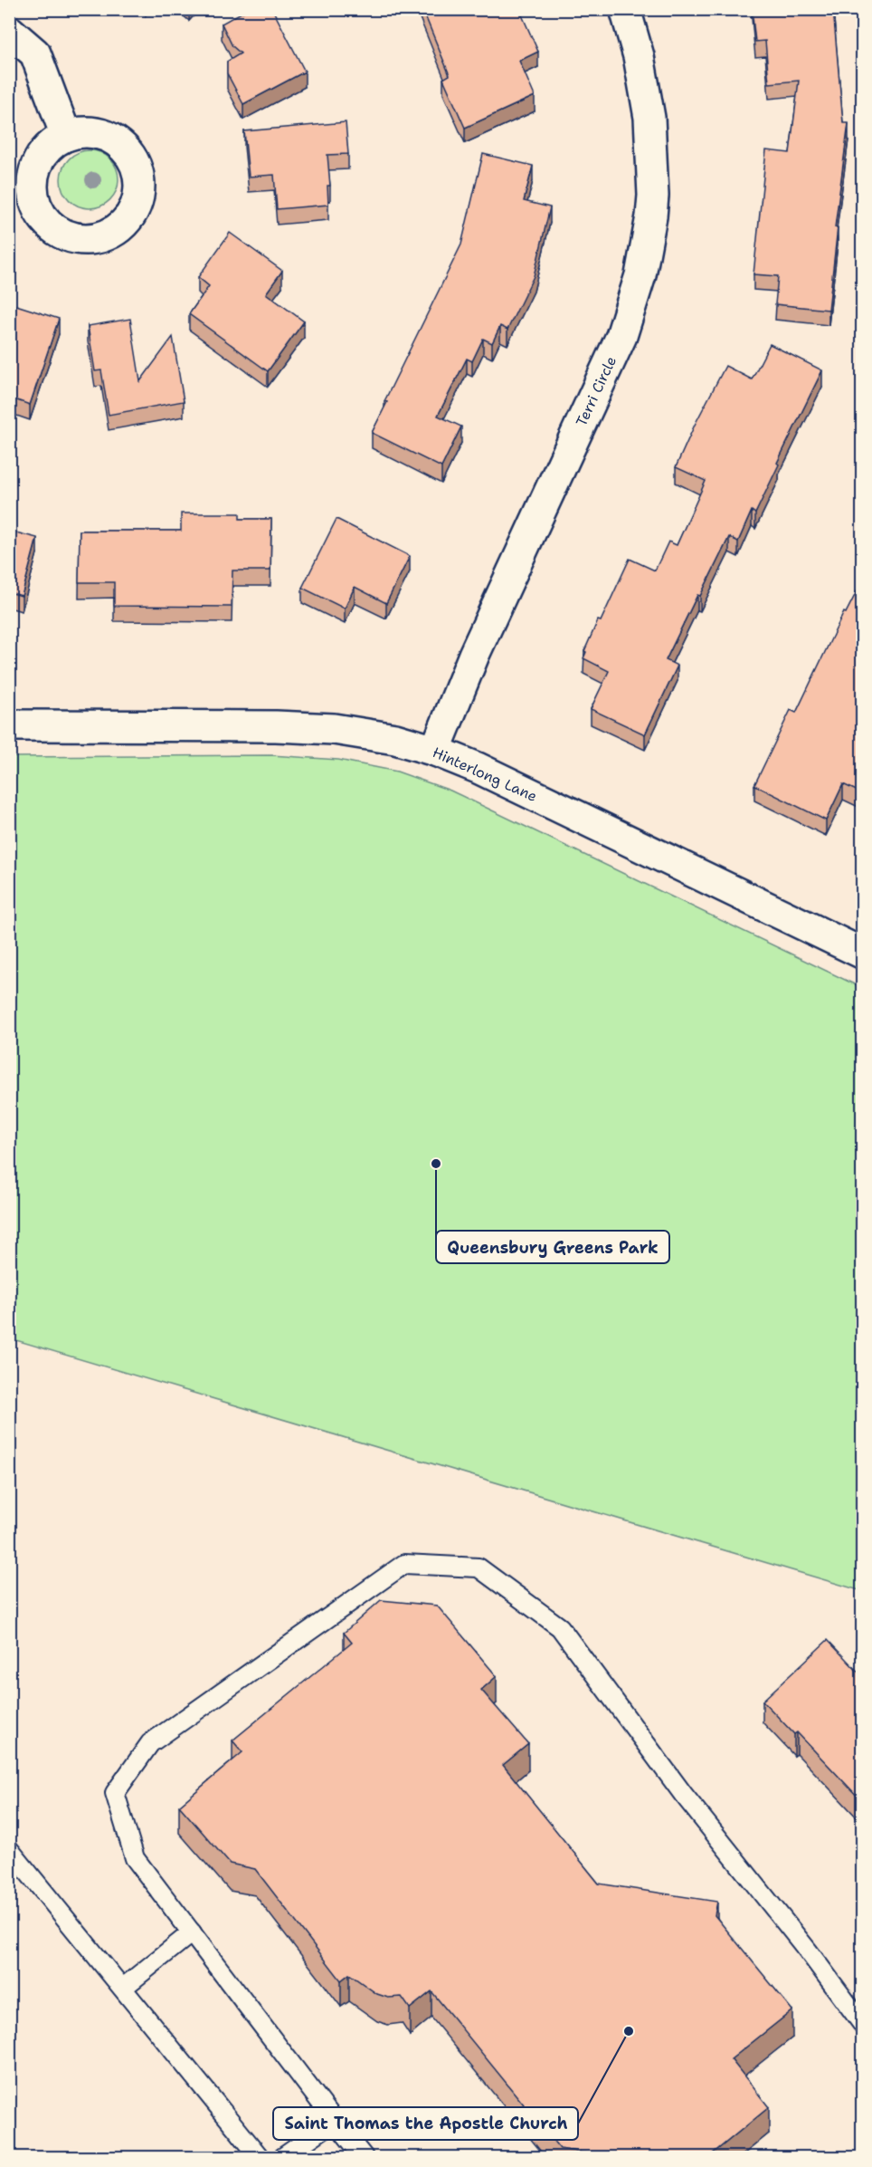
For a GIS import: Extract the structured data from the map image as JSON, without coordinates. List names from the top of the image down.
{
  "streets": {
    "street": ["Terri Circle", "Hinterlong Lane"]
  },
  "crossings": [
    ["Terri Circle", "Hinterlong Lane"]
  ],
  "places": ["Queensbury Greens Park", "Saint Thomas the Apostle Church"]
}
